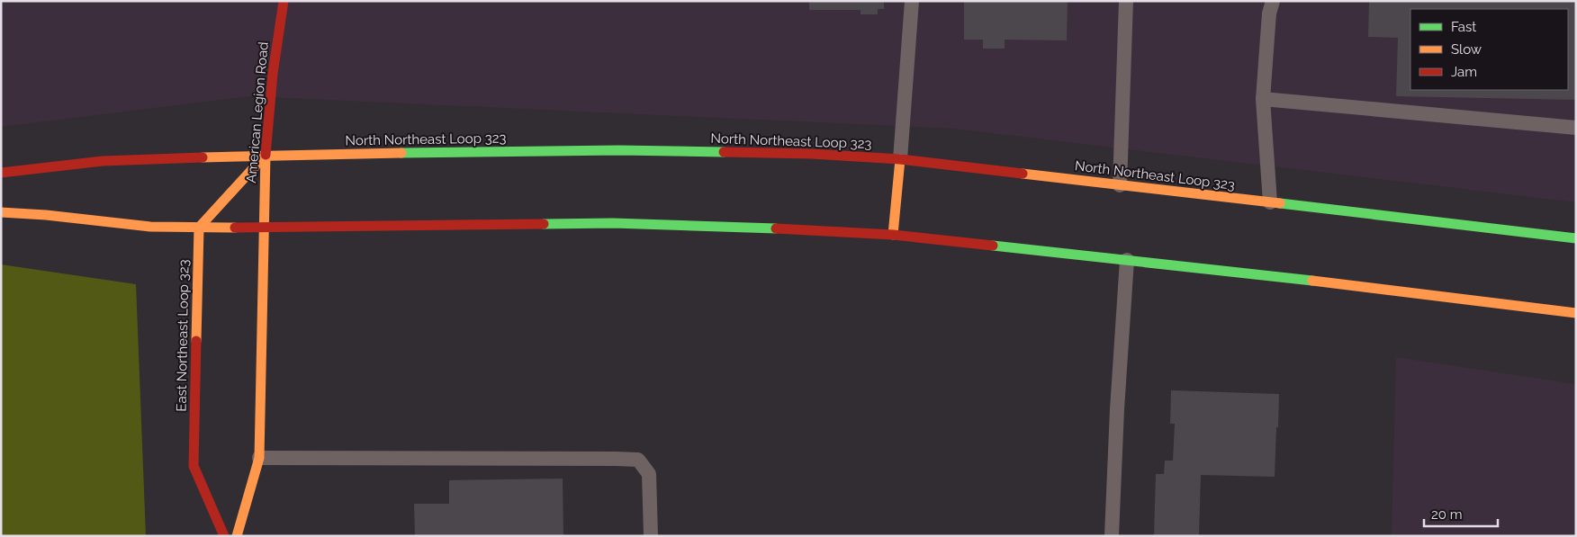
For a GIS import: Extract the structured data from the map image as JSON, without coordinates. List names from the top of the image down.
{
  "streets": {
    "main road": ["American Legion Road", "North Northeast Loop 323", "East Northeast Loop 323"]
  },
  "crossings": [
    ["American Legion Road", "North Northeast Loop 323"]
  ],
  "legend": ["Fast", "Slow", "Jam"],
  "scale_bar": "20 m"
}
